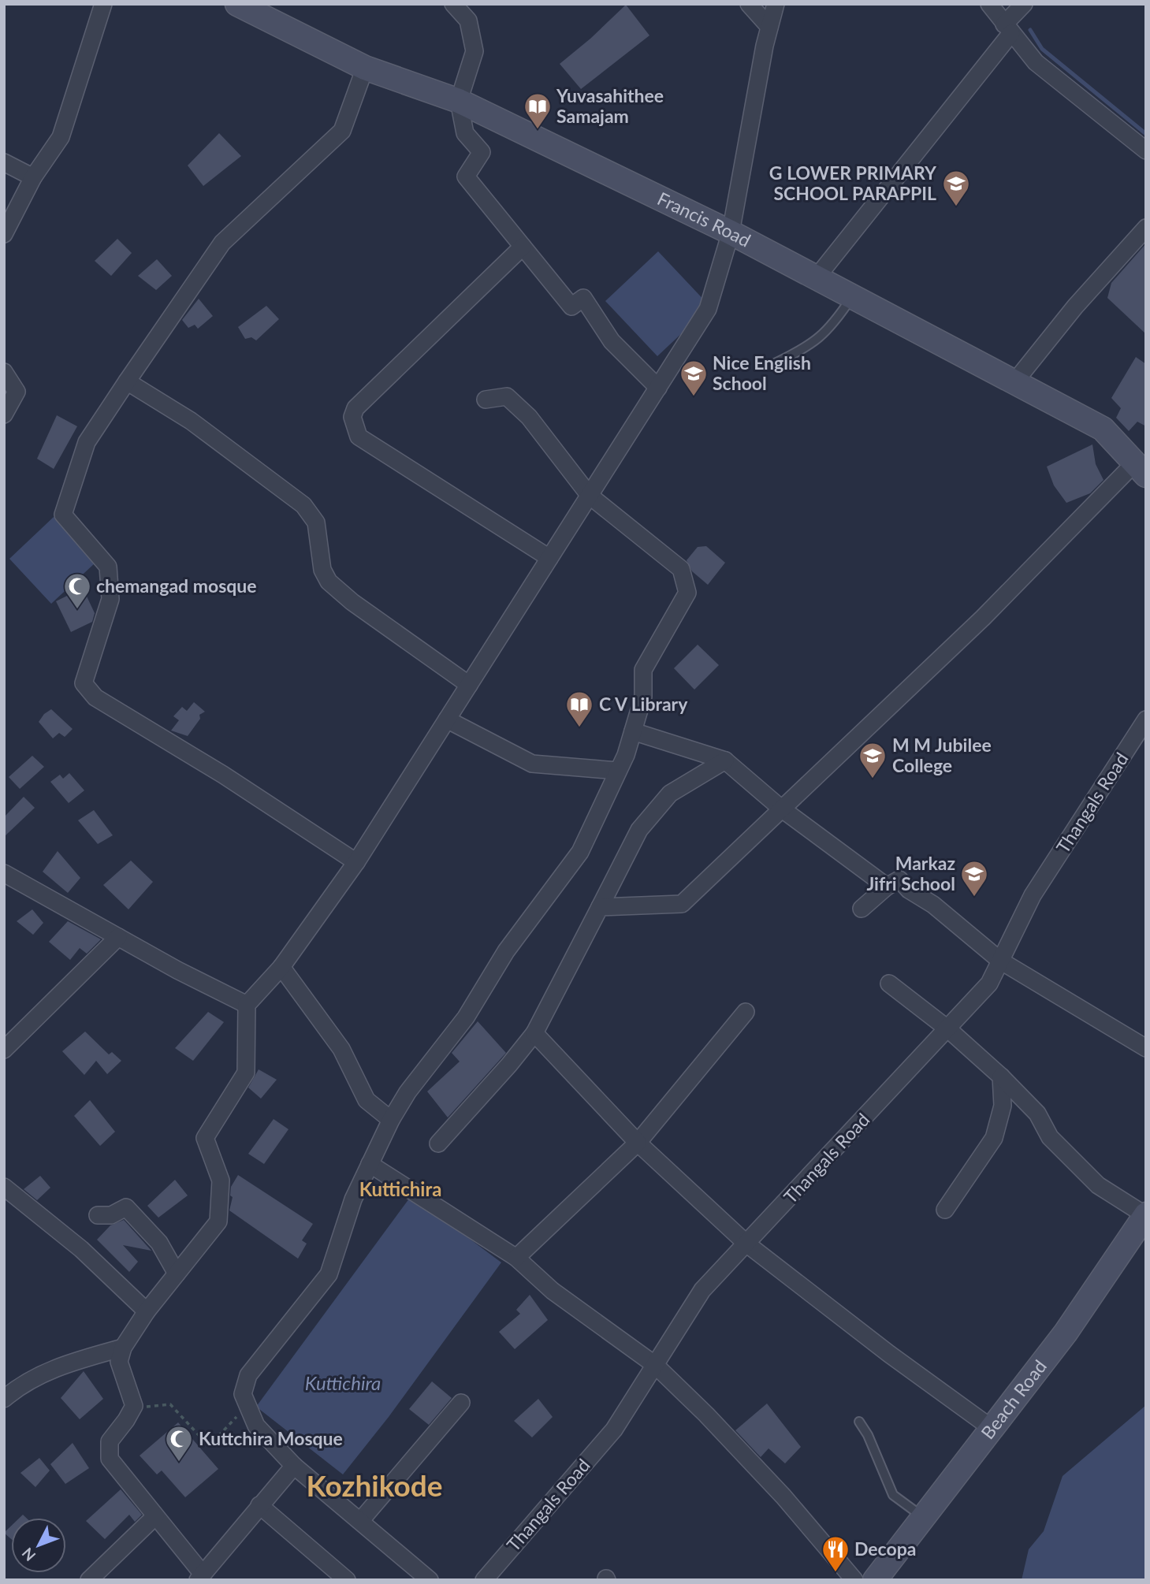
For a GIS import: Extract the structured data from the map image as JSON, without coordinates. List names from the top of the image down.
{
  "streets": {
    "main road": ["Francis Road", "Beach Road"],
    "street": ["Thangals Road"]
  },
  "districts": ["Kuttichira", "Kozhikode"],
  "water": ["Kuttichira"],
  "places": {
    "library": ["Yuvasahithee Samajam", "C V Library"],
    "school or university": [
      "G LOWER PRIMARY SCHOOL PARAPPIL",
      "Nice English School",
      "M M Jubilee College",
      "Markaz Jifri School"
    ],
    "mosque": ["chemangad mosque", "Kuttchira Mosque"],
    "restaurant": ["Decopa"]
  },
  "north": "bottom left"
}
